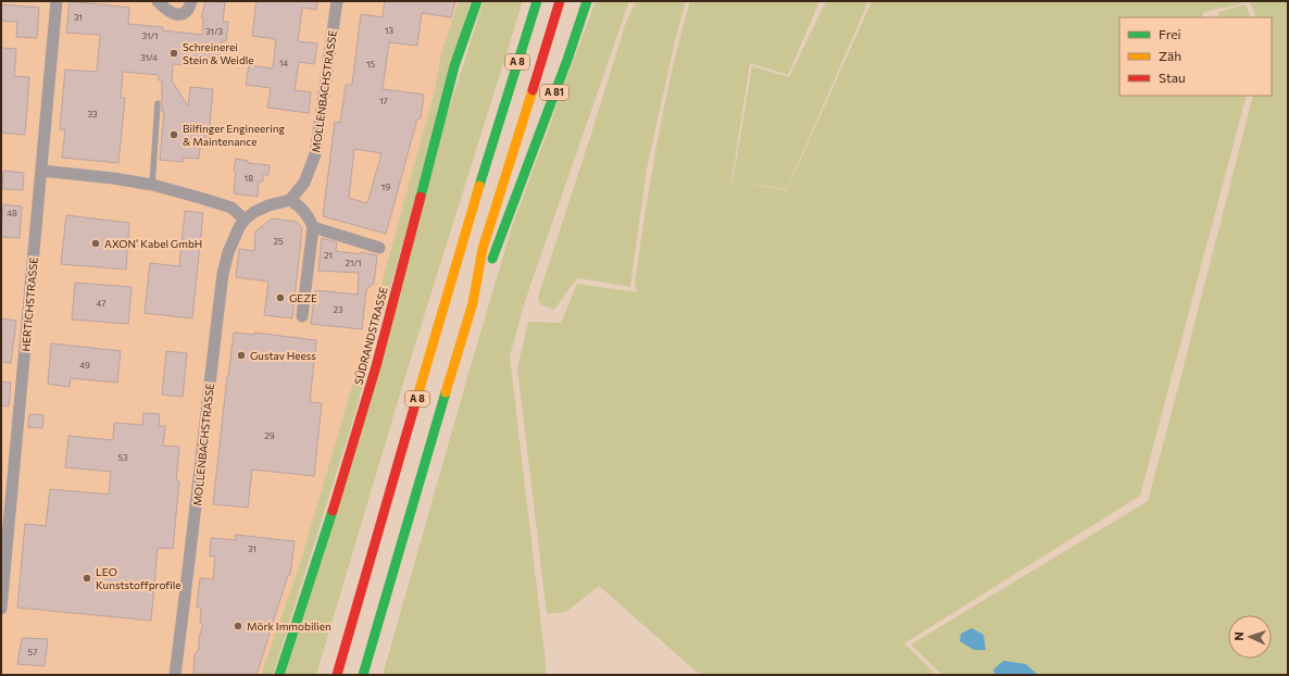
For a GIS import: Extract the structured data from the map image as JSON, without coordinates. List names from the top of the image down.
{
  "streets": {
    "main road": ["A 8", "A 81", "SÜDRANDSTRASSE"],
    "street": ["MOLLENBACHSTRASSE", "HERTICHSTRASSE"]
  },
  "crossings": [
    ["A 8", "A 81"]
  ],
  "places": [
    "Schreinerei Stein & Weidle",
    "Bilfinger Engineering & Maintenance",
    "AXON’ Kabel GmbH",
    "GEZE",
    "Gustav Heess",
    "LEO Kunststoffprofile",
    "Mörk Immobilien"
  ],
  "house_numbers": [
    "31",
    "13",
    "31/3",
    "31/1",
    "31/4",
    "14",
    "15",
    "17",
    "33",
    "18",
    "19",
    "48",
    "25",
    "21",
    "21/1",
    "47",
    "23",
    "49",
    "29",
    "53",
    "31",
    "57"
  ],
  "legend": ["Frei", "Zäh", "Stau"],
  "north": "left"
}
